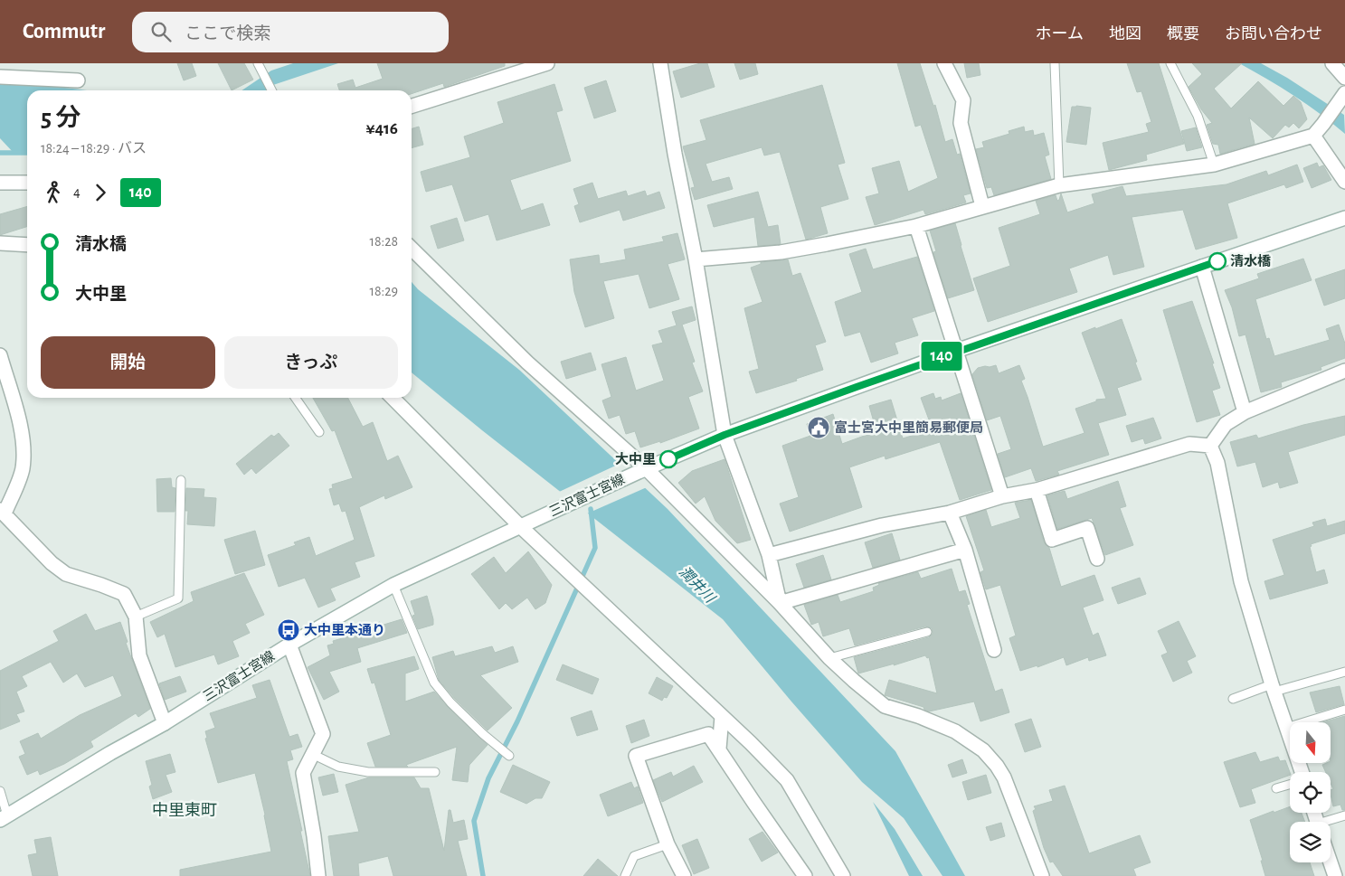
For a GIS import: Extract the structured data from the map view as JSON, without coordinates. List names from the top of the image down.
{
  "streets": {
    "street": ["三沢富士宮線"]
  },
  "districts": ["中里東町"],
  "water": ["潤井川"],
  "places": {
    "other": ["清水橋", "大中里"],
    "public building": ["富士宮大中里簡易郵便局"],
    "bus stop": ["大中里本通り"]
  },
  "lines": ["bus line 140"],
  "north": "bottom",
  "page": {
    "header": "Commutr",
    "search": "ここで検索",
    "nav": [
      "ホーム",
      "地図",
      "概要",
      "お問い合わせ"
    ],
    "on_map": "140",
    "heading": ["5 分", "18:24 – 18:29 · バス", "¥416"],
    "legs": ["4", "140"],
    "list": [
      {
        "name": "清水橋",
        "value": "18:28"
      },
      {
        "name": "大中里",
        "value": "18:29"
      }
    ],
    "buttons": ["開始", "きっぷ"]
  }
}
